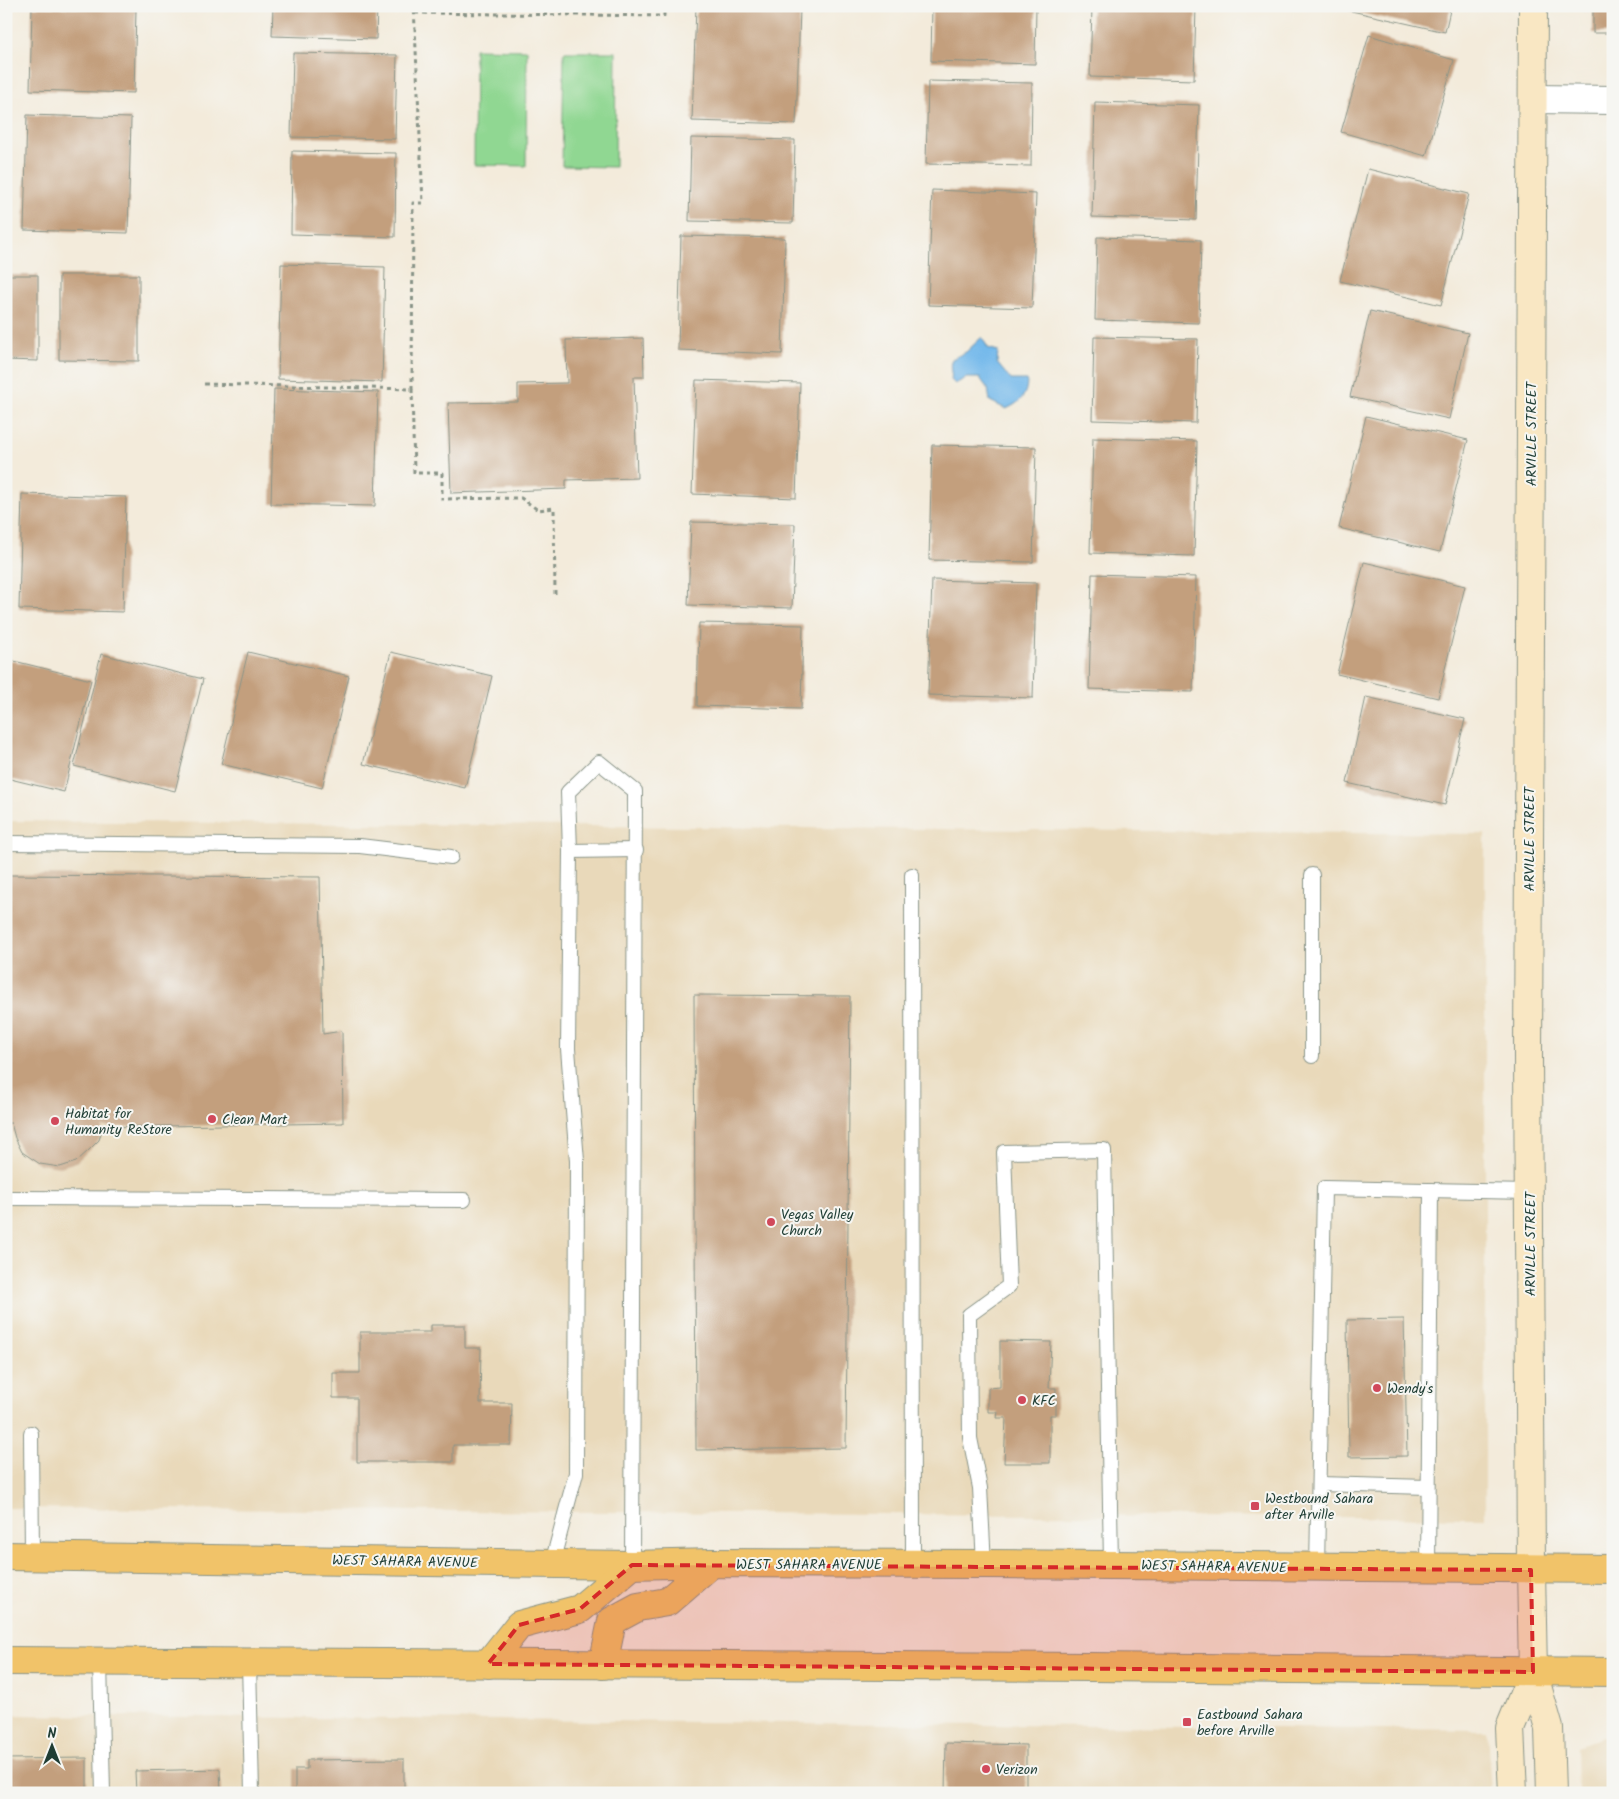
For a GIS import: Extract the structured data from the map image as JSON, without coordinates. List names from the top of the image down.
{
  "streets": {
    "main road": ["WEST SAHARA AVENUE"],
    "street": ["ARVILLE STREET"]
  },
  "crossings": [
    ["ARVILLE STREET", "WEST SAHARA AVENUE"]
  ],
  "places": {
    "other": [
      "Clean Mart",
      "Habitat for Humanity ReStore",
      "Vegas Valley Church",
      "Wendy's",
      "KFC",
      "Verizon"
    ],
    "transit": ["Westbound Sahara after Arville", "Eastbound Sahara before Arville"]
  },
  "north": "top"
}
